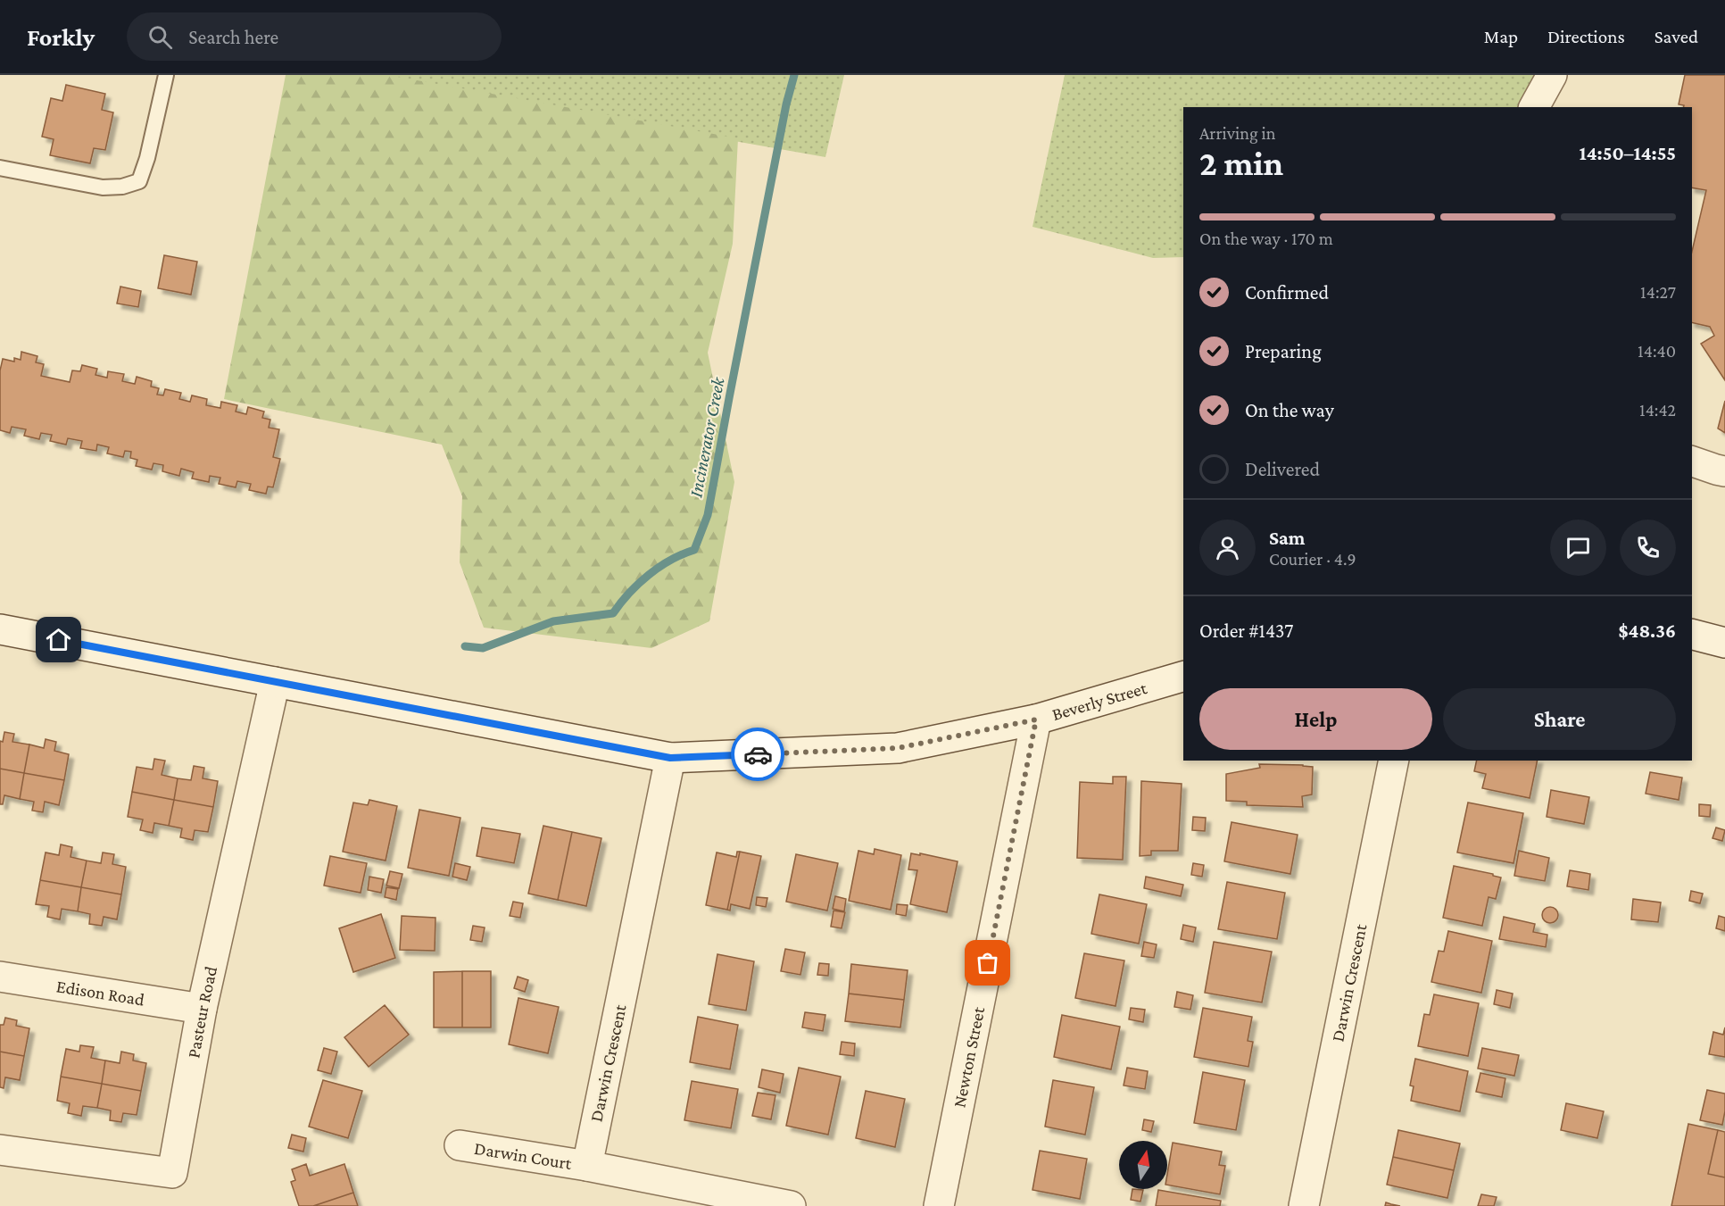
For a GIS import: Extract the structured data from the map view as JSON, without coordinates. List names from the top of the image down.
{
  "streets": {
    "street": [
      "Beverly Street",
      "Darwin Crescent",
      "Edison Road",
      "Pasteur Road",
      "Newton Street",
      "Darwin Court"
    ]
  },
  "crossings": [
    ["Beverly Street", "Darwin Crescent"],
    ["Beverly Street", "Pasteur Road"],
    ["Beverly Street", "Newton Street"],
    ["Darwin Crescent", "Darwin Court"],
    ["Edison Road", "Pasteur Road"]
  ],
  "water": ["Incinerator Creek"],
  "north": "top",
  "page": {
    "header": "Forkly",
    "search": "Search here",
    "nav": ["Map", "Directions", "Saved"],
    "heading": ["2 min", "Arriving in", "14:50–14:55"],
    "panel": [
      "Sam",
      "Courier · 4.9",
      "Order #1437",
      "$48.36"
    ],
    "bar": "On the way · 170 m",
    "list": [
      ["Confirmed", "14:27"],
      ["Preparing", "14:40"],
      ["On the way", "14:42"],
      "Delivered"
    ],
    "buttons": ["Help", "Share"]
  }
}
